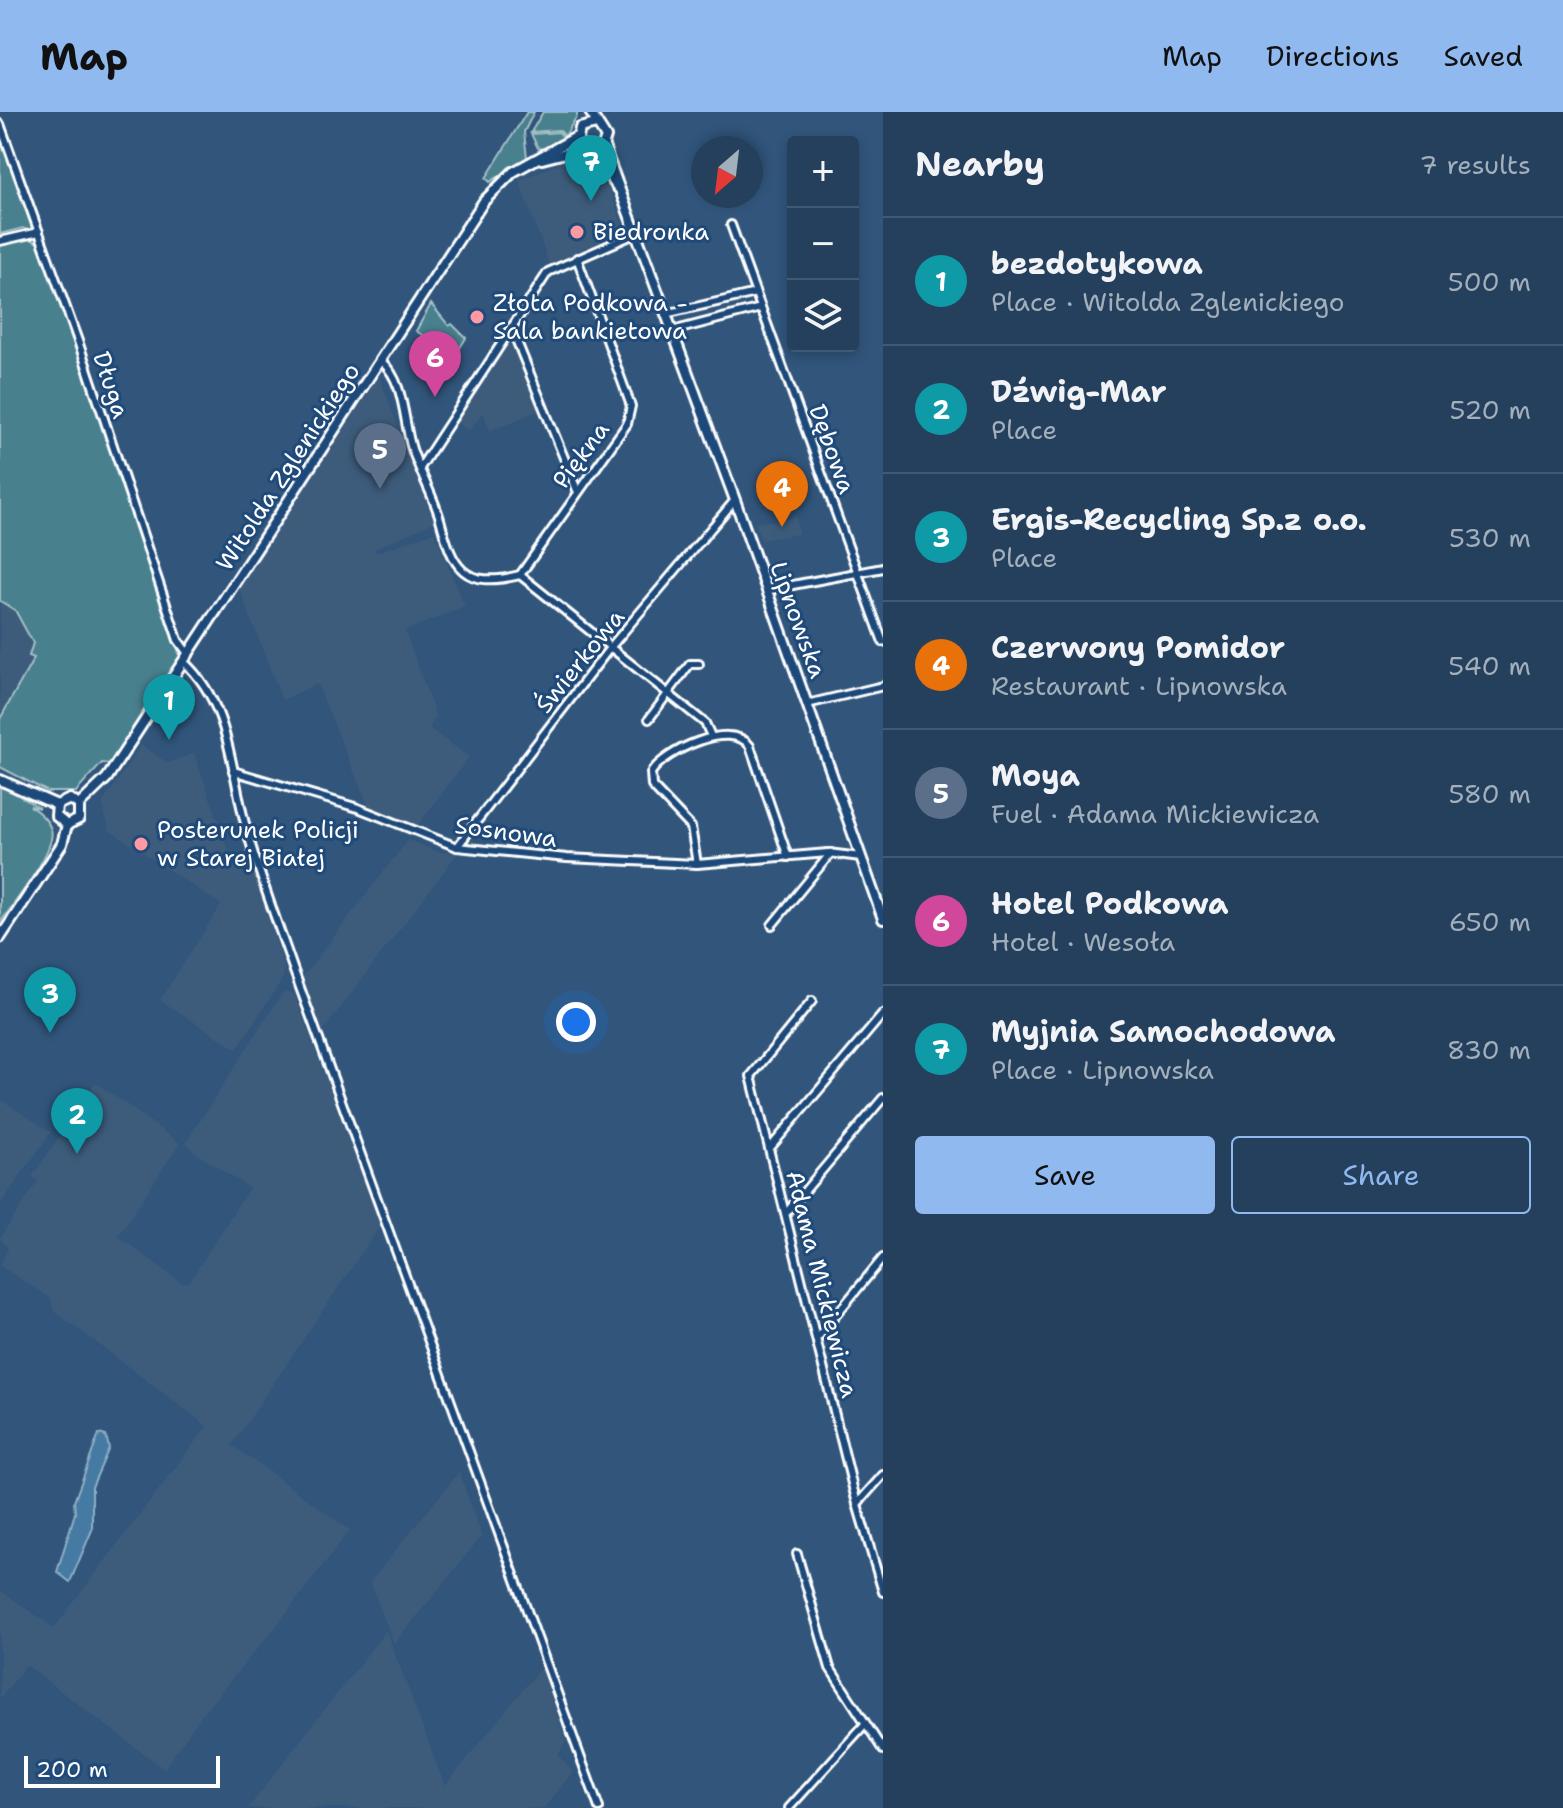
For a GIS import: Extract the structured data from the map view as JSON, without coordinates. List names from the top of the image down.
{
  "streets": {
    "main road": ["Witolda Zglenickiego", "Lipnowska"],
    "street": [
      "Długa",
      "Dębowa",
      "Piękna",
      "Świerkowa",
      "Sosnowa",
      "Adama Mickiewicza"
    ]
  },
  "crossings": [
    ["Długa", "Witolda Zglenickiego"],
    ["Witolda Zglenickiego", "Lipnowska"],
    ["Lipnowska", "Świerkowa"],
    ["Lipnowska", "Sosnowa"],
    ["Świerkowa", "Sosnowa"]
  ],
  "places": ["Biedronka", "Złota Podkowa - Sala bankietowa", "Posterunek Policji w Starej Białej"],
  "scale_bar": "200 m",
  "north": "bottom left",
  "page": {
    "header": "Map",
    "nav": ["Map", "Directions", "Saved"],
    "heading": ["Nearby", "7 results"],
    "pins": [
      "7",
      "6",
      "5",
      "4",
      "1",
      "3",
      "2"
    ],
    "map_buttons": ["+", "−"],
    "list": [
      {
        "mark": "1",
        "name": "bezdotykowa",
        "note": "Place · Witolda Zglenickiego",
        "value": "500 m"
      },
      {
        "mark": "2",
        "name": "Dźwig-Mar",
        "note": "Place",
        "value": "520 m"
      },
      {
        "mark": "3",
        "name": "Ergis-Recycling Sp.z o.o.",
        "note": "Place",
        "value": "530 m"
      },
      {
        "mark": "4",
        "name": "Czerwony Pomidor",
        "note": "Restaurant · Lipnowska",
        "value": "540 m"
      },
      {
        "mark": "5",
        "name": "Moya",
        "note": "Fuel · Adama Mickiewicza",
        "value": "580 m"
      },
      {
        "mark": "6",
        "name": "Hotel Podkowa",
        "note": "Hotel · Wesoła",
        "value": "650 m"
      },
      {
        "mark": "7",
        "name": "Myjnia Samochodowa",
        "note": "Place · Lipnowska",
        "value": "830 m"
      }
    ],
    "buttons": ["Save", "Share"],
    "scale": "200 m"
  }
}
